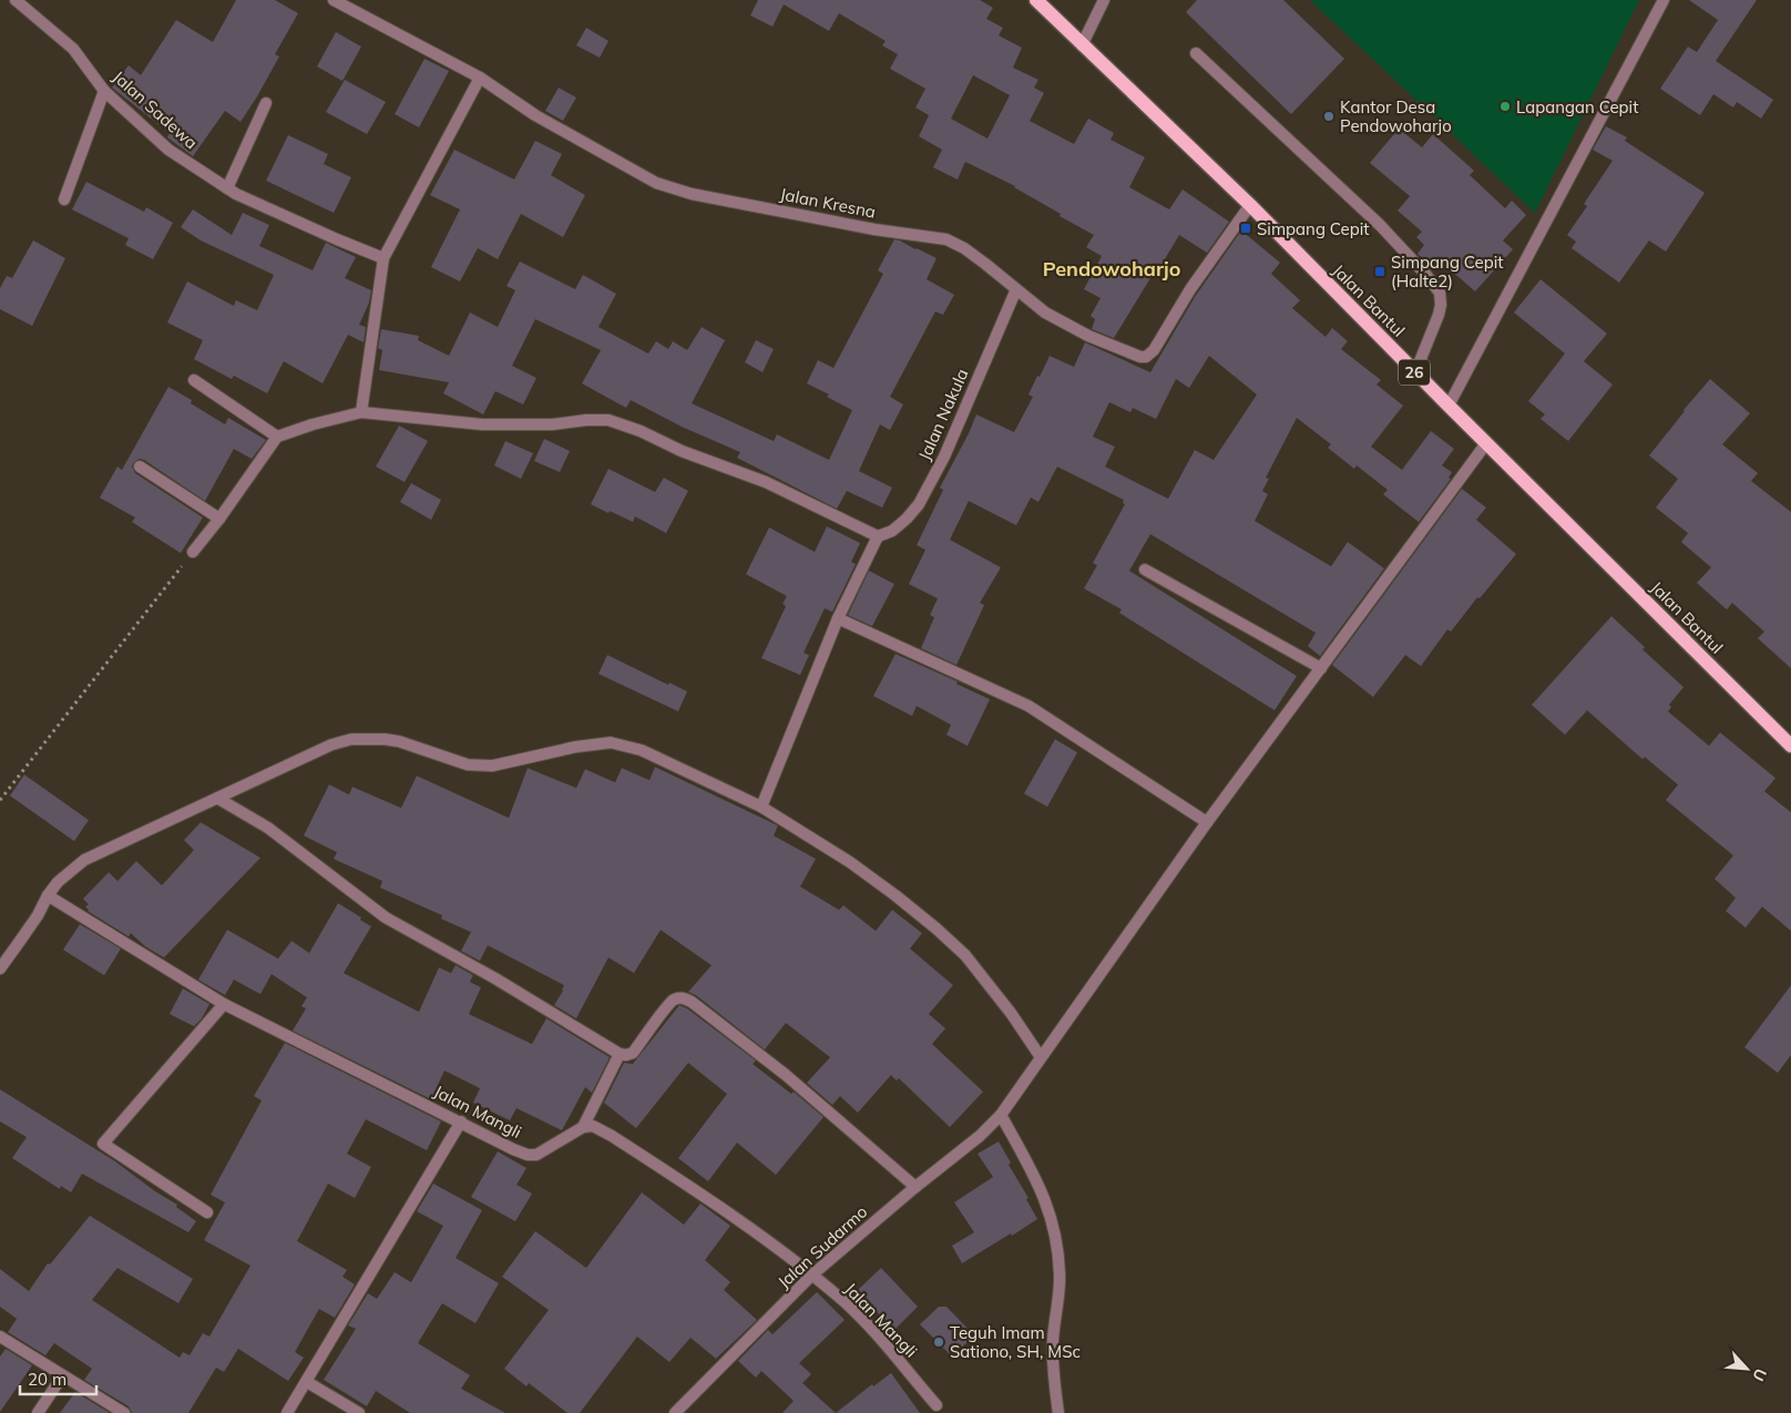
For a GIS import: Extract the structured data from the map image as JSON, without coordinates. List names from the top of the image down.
{
  "streets": {
    "main road": ["Jalan Bantul", "26"],
    "street": [
      "Jalan Sadewa",
      "Jalan Kresna",
      "Jalan Nakula",
      "Jalan Mangli",
      "Jalan Sudarmo"
    ]
  },
  "crossings": [
    ["Jalan Kresna", "Jalan Bantul"],
    ["Jalan Kresna", "Jalan Nakula"],
    ["Jalan Bantul", "Jalan Sudarmo"],
    ["Jalan Mangli", "Jalan Sudarmo"]
  ],
  "districts": ["Pendowoharjo"],
  "places": {
    "other": ["Lapangan Cepit", "Kantor Desa Pendowoharjo", "Teguh Imam Sationo, SH, MSc"],
    "transit": ["Simpang Cepit", "Simpang Cepit (Halte2)"]
  },
  "scale_bar": "20 m",
  "north": "bottom right"
}
